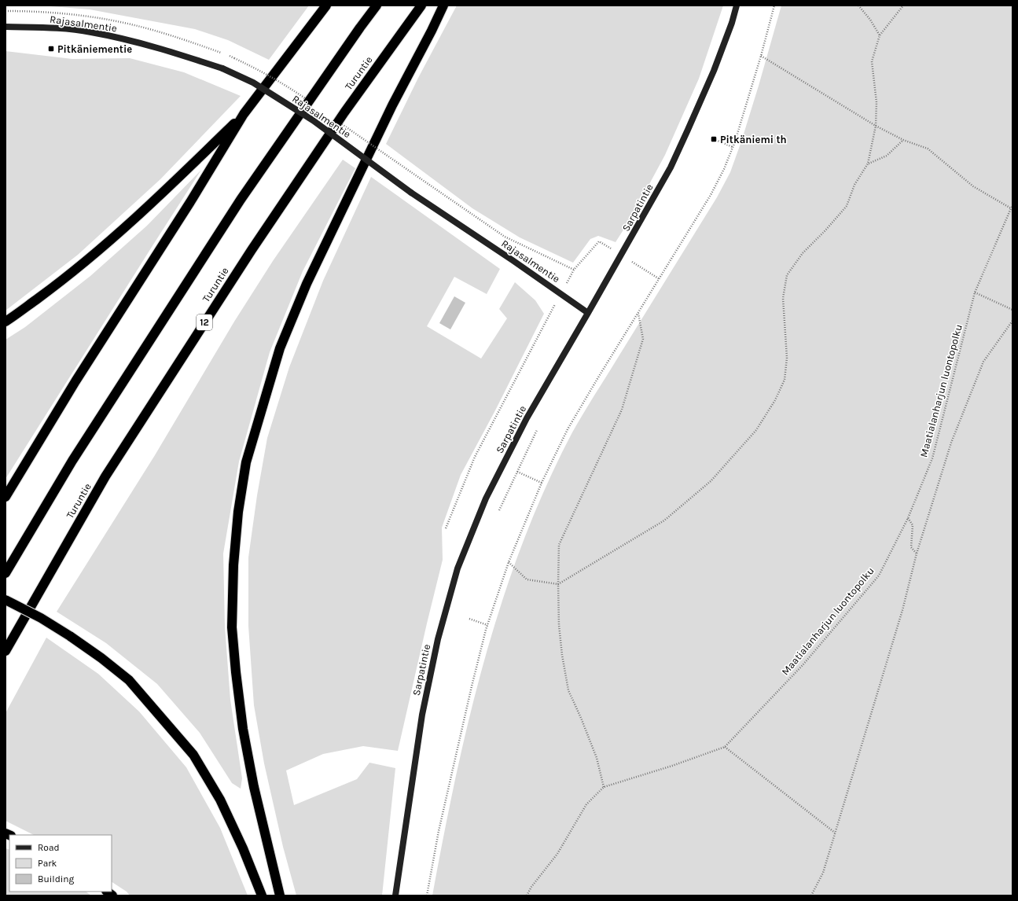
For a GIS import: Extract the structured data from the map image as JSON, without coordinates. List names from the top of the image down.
{
  "streets": {
    "highway": ["Turuntie", "12"],
    "main road": ["Rajasalmentie", "Sarpatintie"],
    "path": ["Maatialanharjun luontopolku"]
  },
  "crossings": [
    ["Rajasalmentie", "Sarpatintie"]
  ],
  "places": {
    "transit": ["Pitkäniementie", "Pitkäniemi th"]
  },
  "legend": ["Road", "Park", "Building"]
}
